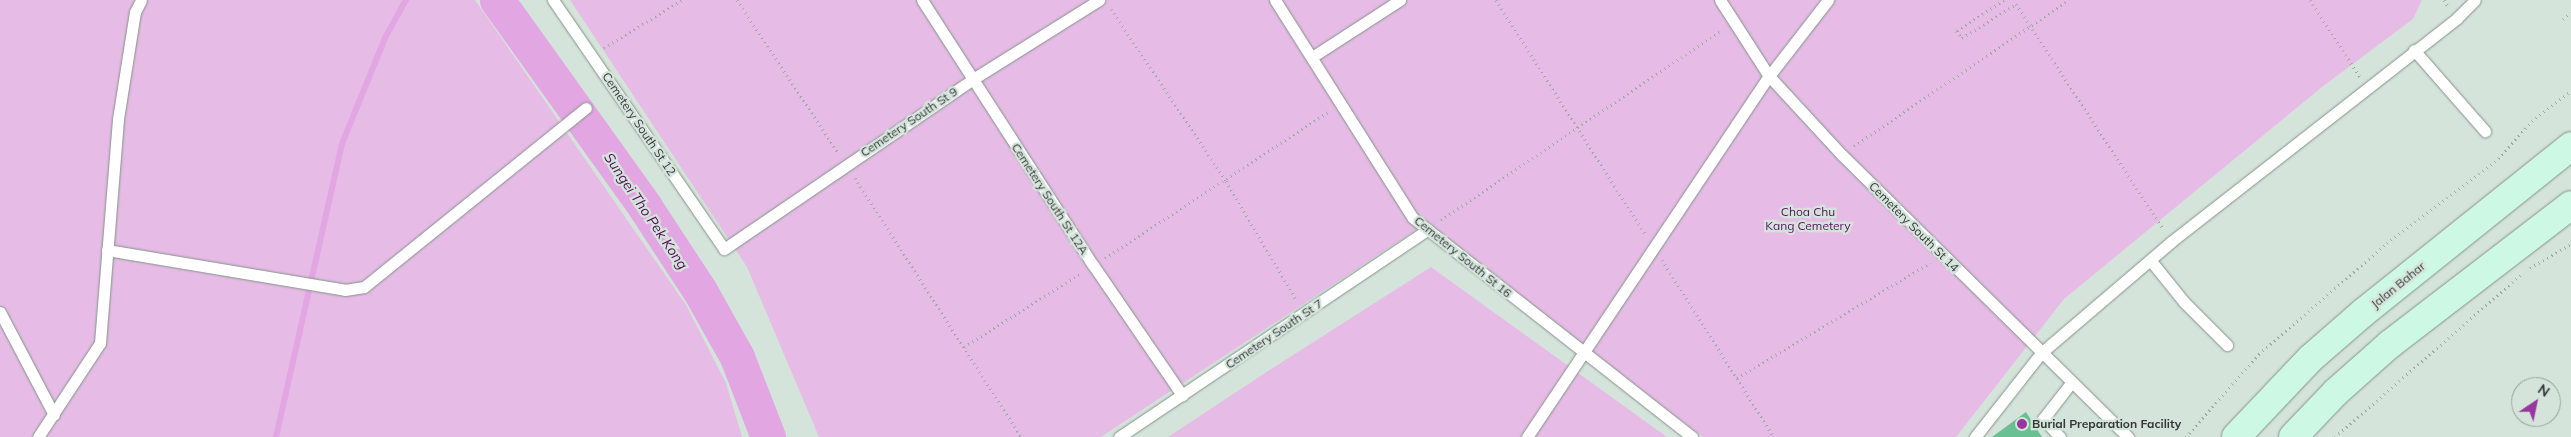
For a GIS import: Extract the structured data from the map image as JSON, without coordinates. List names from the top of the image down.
{
  "streets": {
    "main road": ["Jalan Bahar"],
    "lane": [
      "Cemetery South St 9",
      "Cemetery South St 12",
      "Cemetery South St 12A",
      "Cemetery South St 14",
      "Cemetery South St 16",
      "Cemetery South St 7"
    ]
  },
  "crossings": [
    ["Cemetery South St 9", "Cemetery South St 12"],
    ["Cemetery South St 9", "Cemetery South St 12A"],
    ["Cemetery South St 12A", "Cemetery South St 7"],
    ["Cemetery South St 16", "Cemetery South St 7"]
  ],
  "water": ["Sungei Tho Pek Kong"],
  "parks": ["Choa Chu Kang Cemetery"],
  "places": ["Burial Preparation Facility"],
  "north": "top right"
}
